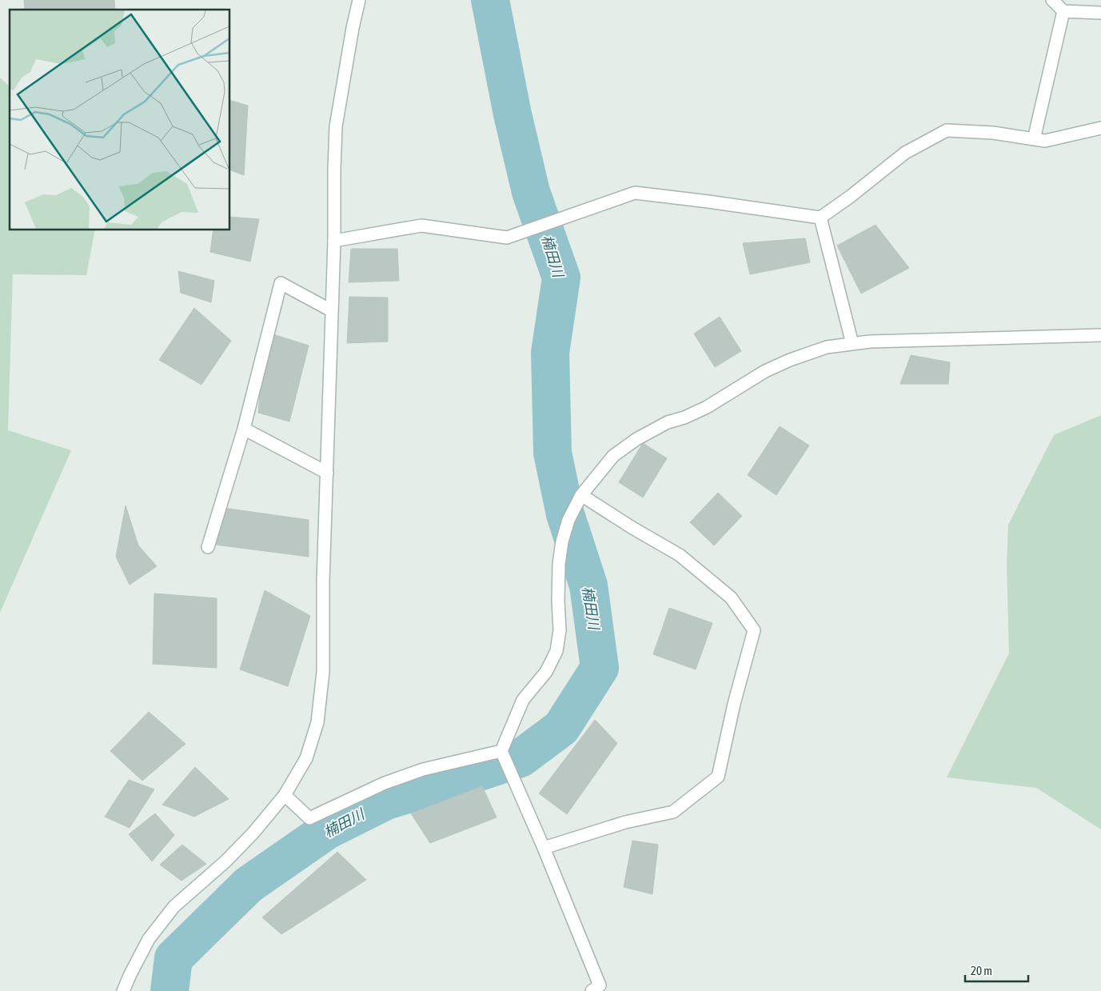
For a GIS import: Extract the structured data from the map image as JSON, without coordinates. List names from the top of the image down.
{
  "water": ["楠田川"],
  "scale_bar": "20 m"
}
